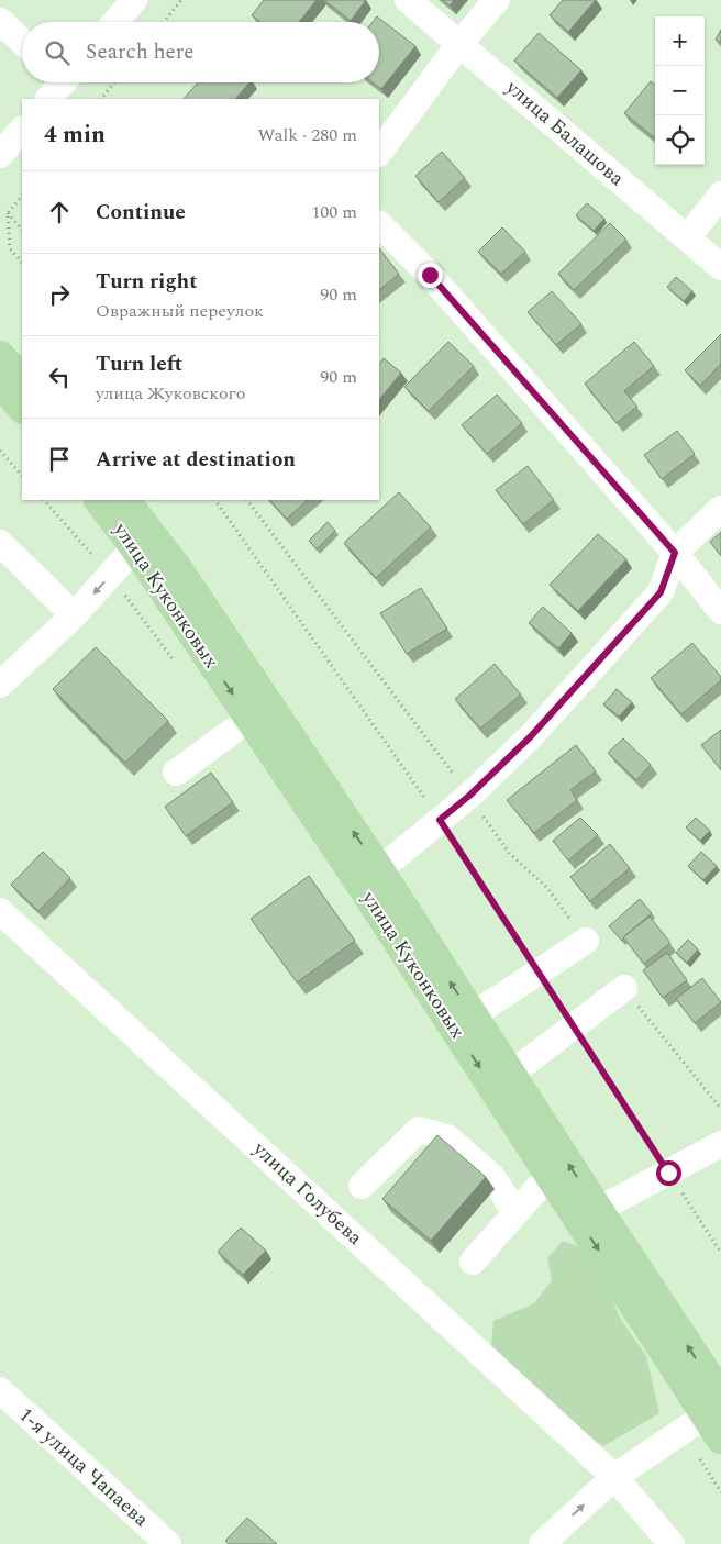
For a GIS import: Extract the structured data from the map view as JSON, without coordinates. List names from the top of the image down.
{
  "streets": {
    "main road": ["улица Куконковых"],
    "street": ["улица Балашова", "улица Голубева", "1-я улица Чапаева"]
  },
  "page": {
    "map_buttons": ["+", "−"],
    "search": "Search here",
    "heading": ["4 min", "Walk · 280 m"],
    "list": [
      ["Continue", "100 m"],
      ["Turn right", "Овражный переулок", "90 m"],
      ["Turn left", "улица Жуковского", "90 m"],
      "Arrive at destination"
    ]
  }
}
